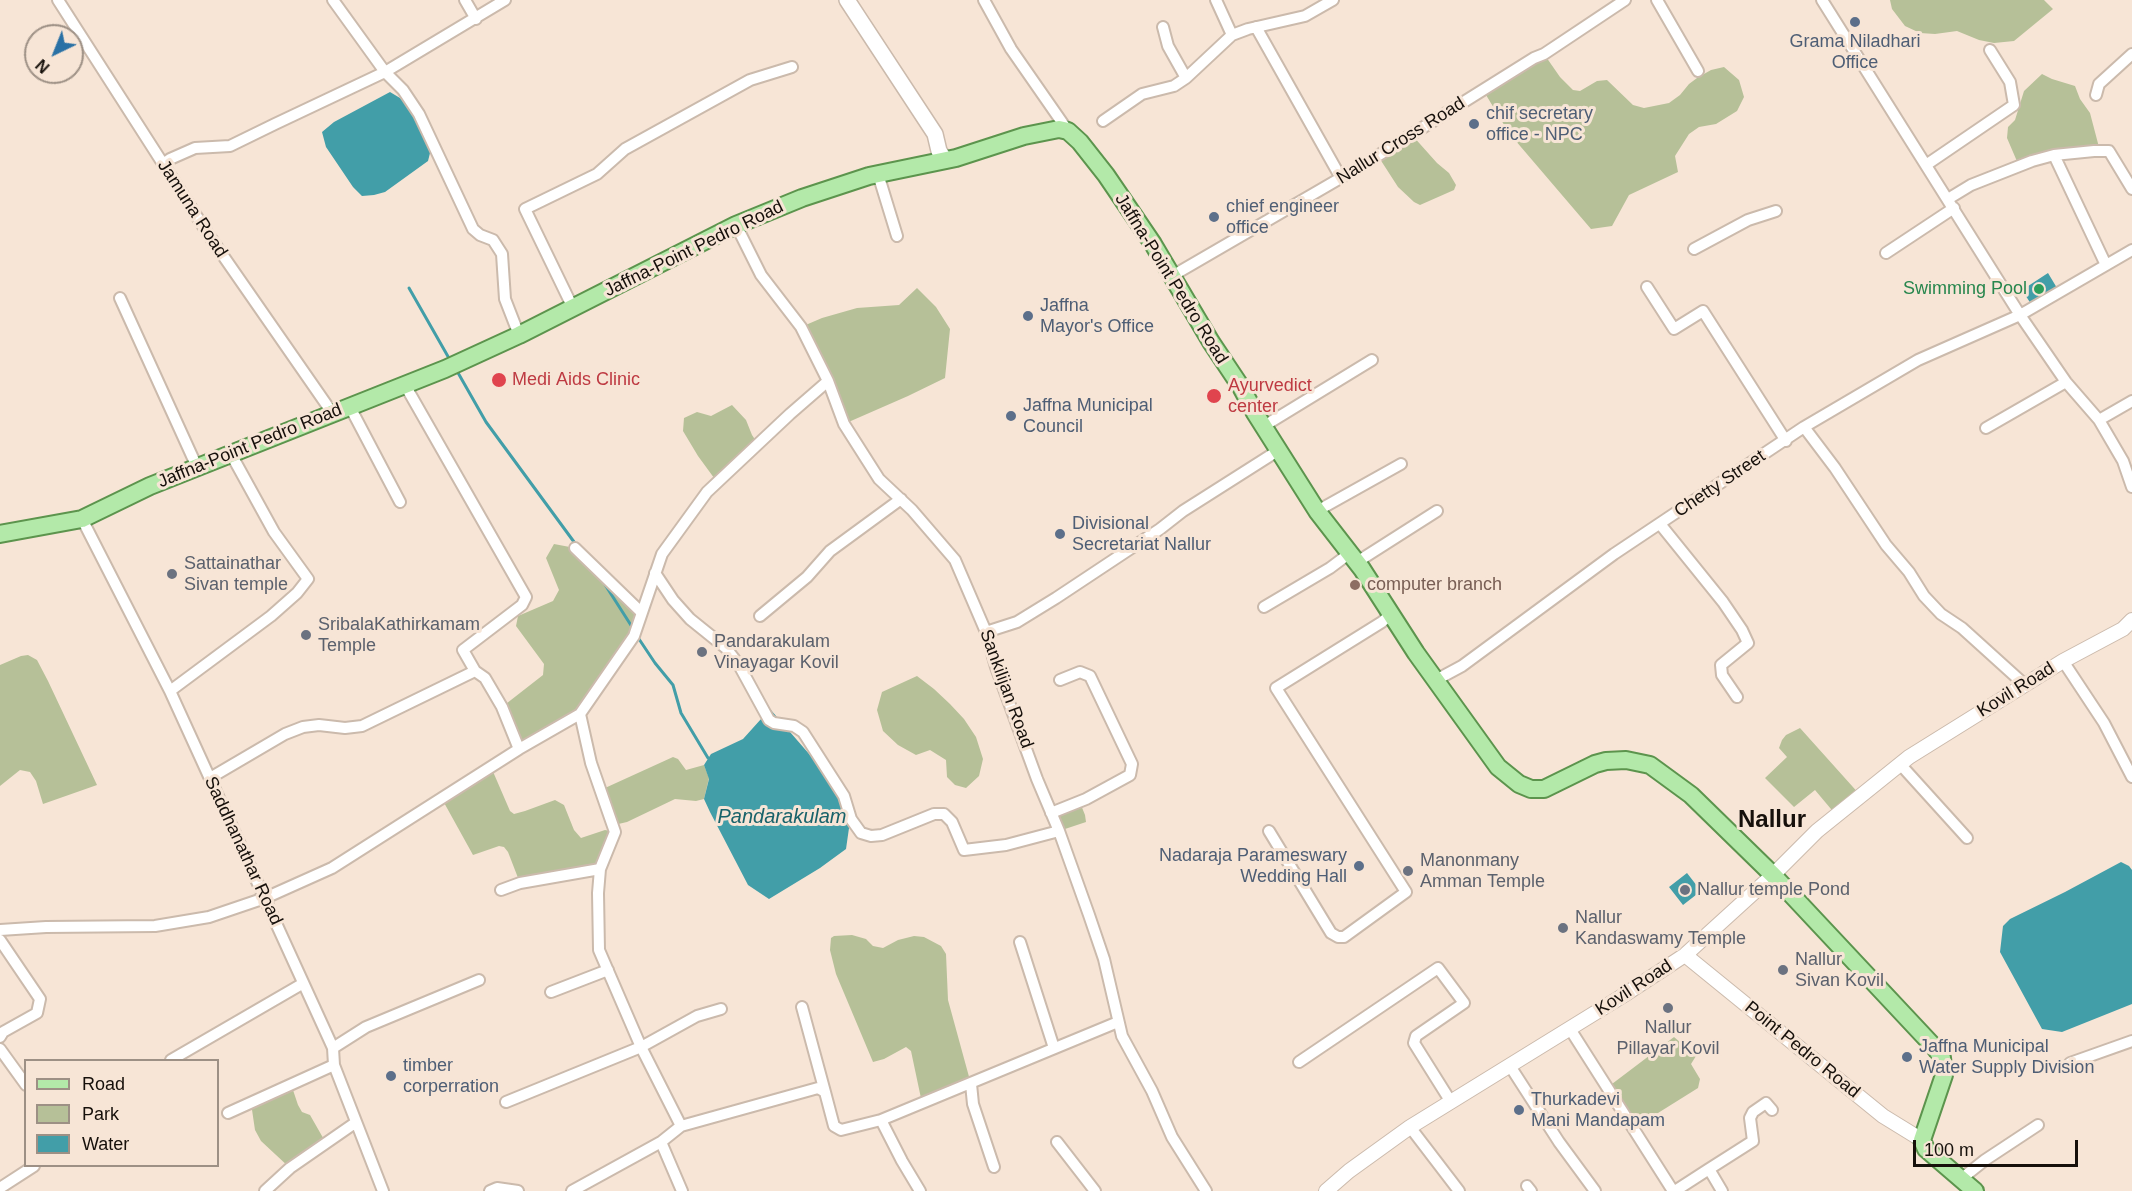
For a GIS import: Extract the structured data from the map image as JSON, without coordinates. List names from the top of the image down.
{
  "streets": {
    "main road": ["Jaffna-Point Pedro Road"],
    "street": [
      "Nallur Cross Road",
      "Jamuna Road",
      "Chetty Street",
      "Sankilijan Road",
      "Kovil Road",
      "Saddhanathar Road",
      "Point Pedro Road"
    ]
  },
  "crossings": [
    ["Nallur Cross Road", "Jaffna-Point Pedro Road"],
    ["Jamuna Road", "Jaffna-Point Pedro Road"],
    ["Jaffna-Point Pedro Road", "Chetty Street"],
    ["Jaffna-Point Pedro Road", "Sankilijan Road"],
    ["Jaffna-Point Pedro Road", "Kovil Road"],
    ["Jaffna-Point Pedro Road", "Saddhanathar Road"],
    ["Jaffna-Point Pedro Road", "Point Pedro Road"],
    ["Kovil Road", "Point Pedro Road"]
  ],
  "districts": ["Nallur"],
  "water": ["Pandarakulam"],
  "places": [
    "Grama Niladhari Office",
    "chif secretary office - NPC",
    "chief engineer office",
    "Swimming Pool",
    "Jaffna Mayor's Office",
    "Medi Aids Clinic",
    "Ayurvedict center",
    "Jaffna Municipal Council",
    "Divisional Secretariat Nallur",
    "Sattainathar Sivan temple",
    "computer branch",
    "SribalaKathirkamam Temple",
    "Pandarakulam Vinayagar Kovil",
    "Nadaraja Parameswary Wedding Hall",
    "Manonmany Amman Temple",
    "Nallur temple Pond",
    "Nallur Kandaswamy Temple",
    "Nallur Sivan Kovil",
    "Nallur Pillayar Kovil",
    "Jaffna Municipal Water Supply Division",
    "timber corperration",
    "Thurkadevi Mani Mandapam"
  ],
  "legend": ["Road", "Park", "Water"],
  "scale_bar": "100 m",
  "north": "bottom left"
}
